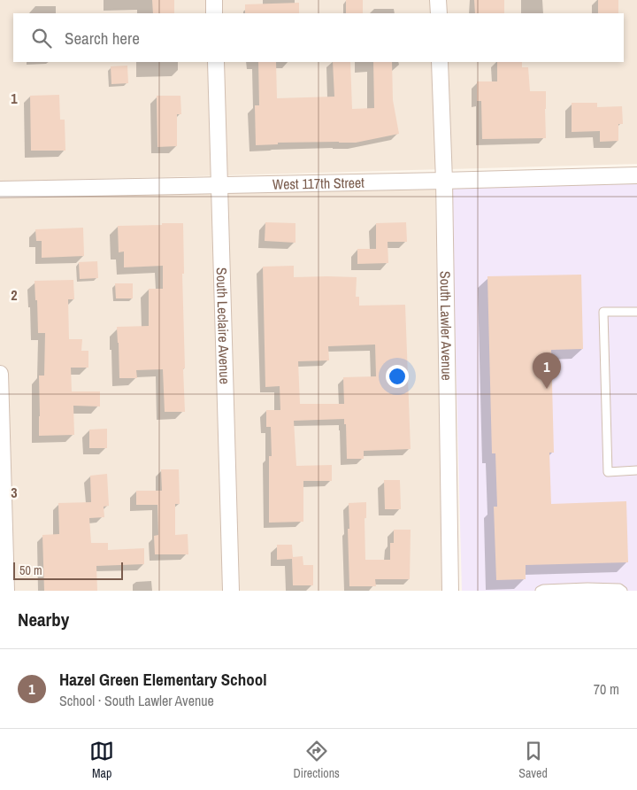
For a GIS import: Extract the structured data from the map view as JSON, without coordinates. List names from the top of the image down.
{
  "streets": {
    "street": ["West 117th Street", "South Leclaire Avenue", "South Lawler Avenue"]
  },
  "crossings": [
    ["West 117th Street", "South Leclaire Avenue"],
    ["West 117th Street", "South Lawler Avenue"]
  ],
  "scale_bar": "50 m",
  "page": {
    "search": "Search here",
    "pins": "1",
    "scale": "50 m",
    "heading": "Nearby",
    "list": [
      {
        "mark": "1",
        "name": "Hazel Green Elementary School",
        "note": "School · South Lawler Avenue",
        "value": "70 m"
      }
    ],
    "nav": ["Map", "Directions", "Saved"]
  },
  "grid": {
    "rows": ["1", "2", "3"]
  }
}
